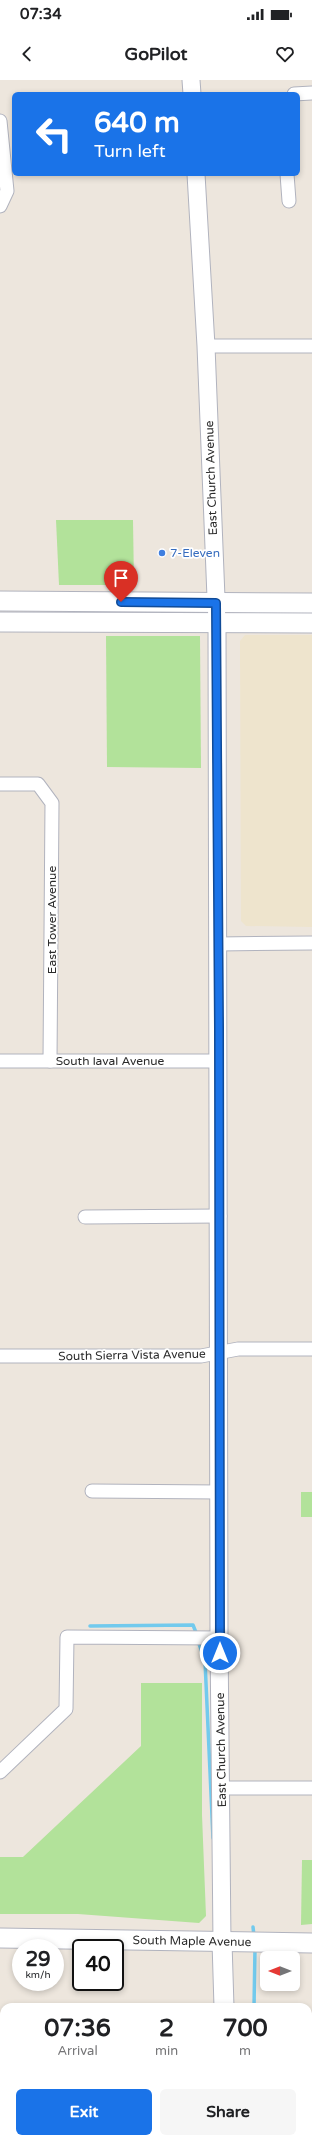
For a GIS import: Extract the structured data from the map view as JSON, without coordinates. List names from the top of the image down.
{
  "streets": {
    "main road": ["East Church Avenue", "South Maple Avenue"],
    "street": ["East Tower Avenue", "South laval Avenue", "South Sierra Vista Avenue"]
  },
  "crossings": [
    ["East Church Avenue", "South laval Avenue"],
    ["East Church Avenue", "South Sierra Vista Avenue"],
    ["East Church Avenue", "South Maple Avenue"],
    ["East Tower Avenue", "South laval Avenue"]
  ],
  "places": ["7-Eleven"],
  "north": "left",
  "page": {
    "status": "07:34",
    "header": "GoPilot",
    "turn": ["640 m", "Turn left"],
    "speed": "29 km/h",
    "limit": "40",
    "eta": [
      "07:36",
      "Arrival",
      "2",
      "min",
      "700",
      "m"
    ],
    "buttons": ["Exit", "Share"]
  }
}
